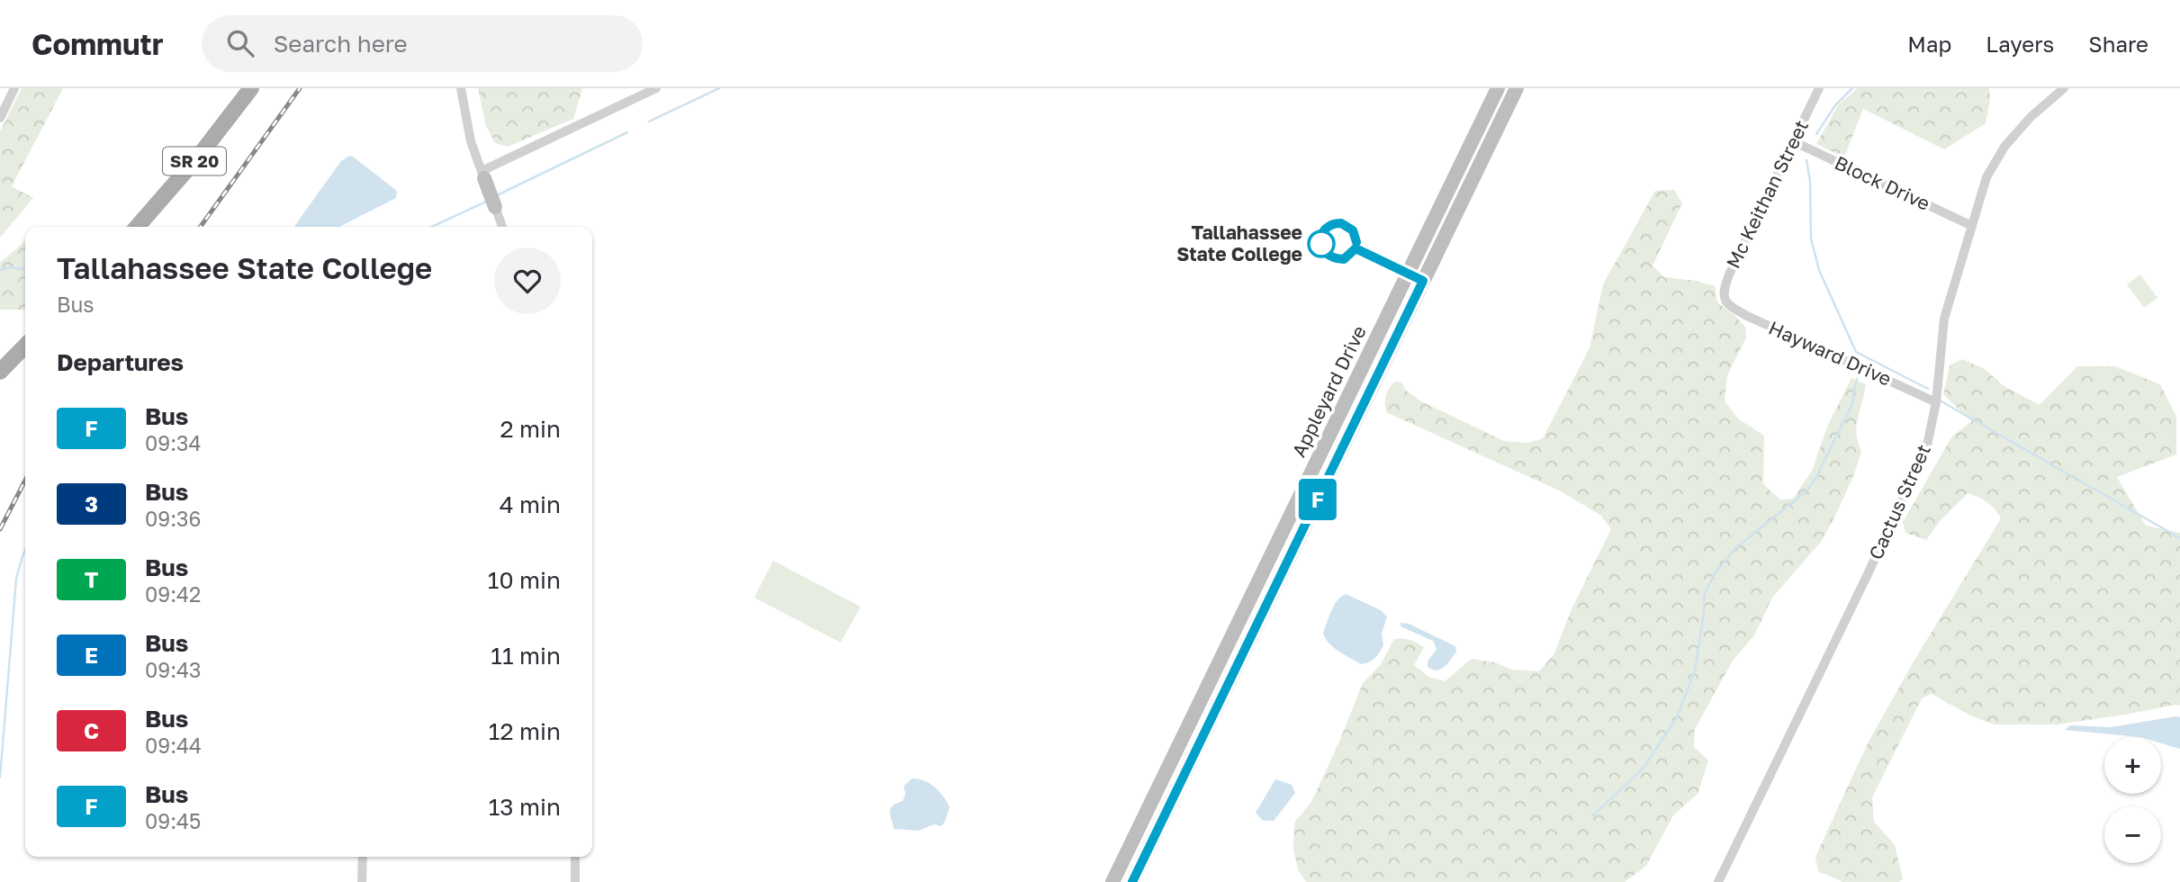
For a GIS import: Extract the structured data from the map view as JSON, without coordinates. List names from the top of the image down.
{
  "streets": {
    "main road": ["SR 20", "Appleyard Drive"],
    "street": [
      "Block Drive",
      "Mc Keithan Street",
      "Hayward Drive",
      "Cactus Street"
    ]
  },
  "crossings": [
    ["Block Drive", "Mc Keithan Street"],
    ["Block Drive", "Cactus Street"],
    ["Mc Keithan Street", "Hayward Drive"],
    ["Hayward Drive", "Cactus Street"]
  ],
  "places": ["Tallahassee State College"],
  "lines": ["bus line F"],
  "page": {
    "header": "Commutr",
    "search": "Search here",
    "nav": ["Map", "Layers", "Share"],
    "on_map": "F",
    "heading": [
      ["Tallahassee State College", "Bus"],
      "Departures"
    ],
    "list": [
      {
        "mark": "F",
        "name": "Bus",
        "note": "09:34",
        "value": "2 min"
      },
      {
        "mark": "3",
        "name": "Bus",
        "note": "09:36",
        "value": "4 min"
      },
      {
        "mark": "T",
        "name": "Bus",
        "note": "09:42",
        "value": "10 min"
      },
      {
        "mark": "E",
        "name": "Bus",
        "note": "09:43",
        "value": "11 min"
      },
      {
        "mark": "C",
        "name": "Bus",
        "note": "09:44",
        "value": "12 min"
      },
      {
        "mark": "F",
        "name": "Bus",
        "note": "09:45",
        "value": "13 min"
      }
    ],
    "map_buttons": ["+", "−"]
  }
}
